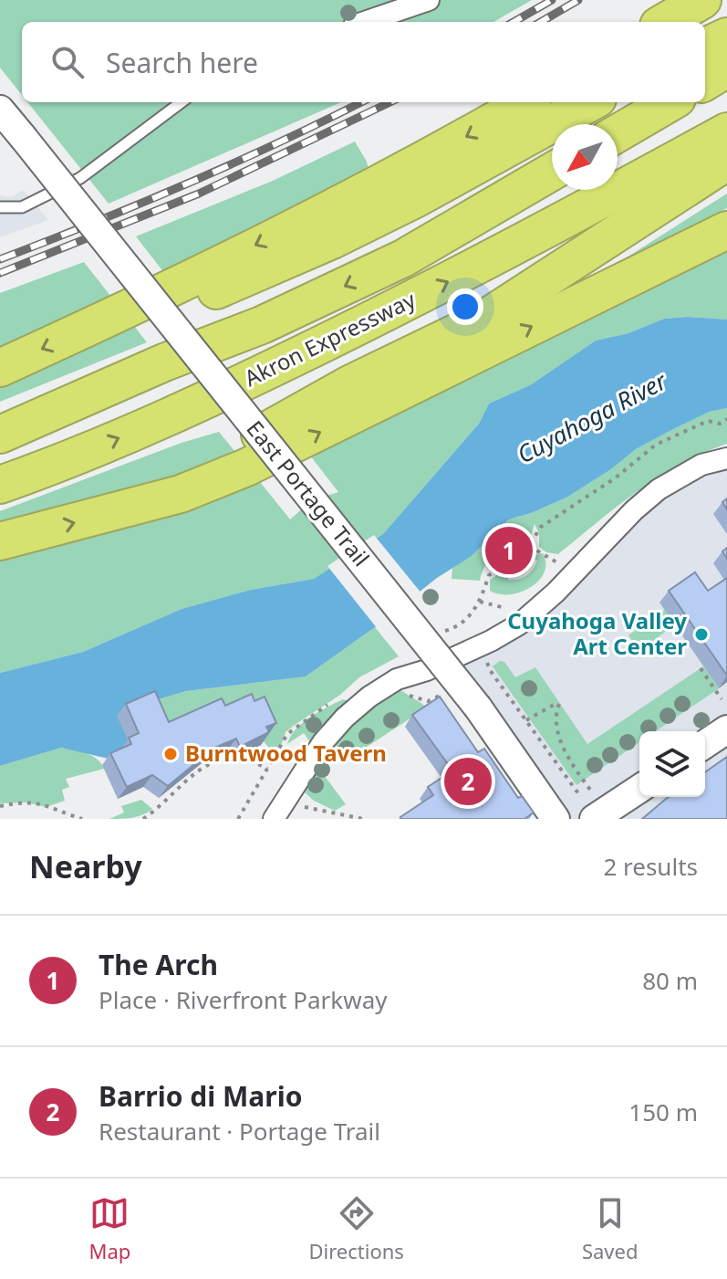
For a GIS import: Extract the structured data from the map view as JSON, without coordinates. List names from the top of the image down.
{
  "streets": {
    "highway": ["Akron Expressway"],
    "main road": ["East Portage Trail"]
  },
  "water": ["Cuyahoga River"],
  "places": ["Cuyahoga Valley Art Center", "Burntwood Tavern"],
  "north": "bottom left",
  "page": {
    "search": "Search here",
    "pins": ["1", "2"],
    "heading": ["Nearby", "2 results"],
    "list": [
      {
        "mark": "1",
        "name": "The Arch",
        "note": "Place · Riverfront Parkway",
        "value": "80 m"
      },
      {
        "mark": "2",
        "name": "Barrio di Mario",
        "note": "Restaurant · Portage Trail",
        "value": "150 m"
      }
    ],
    "nav": ["Map", "Directions", "Saved"]
  }
}
